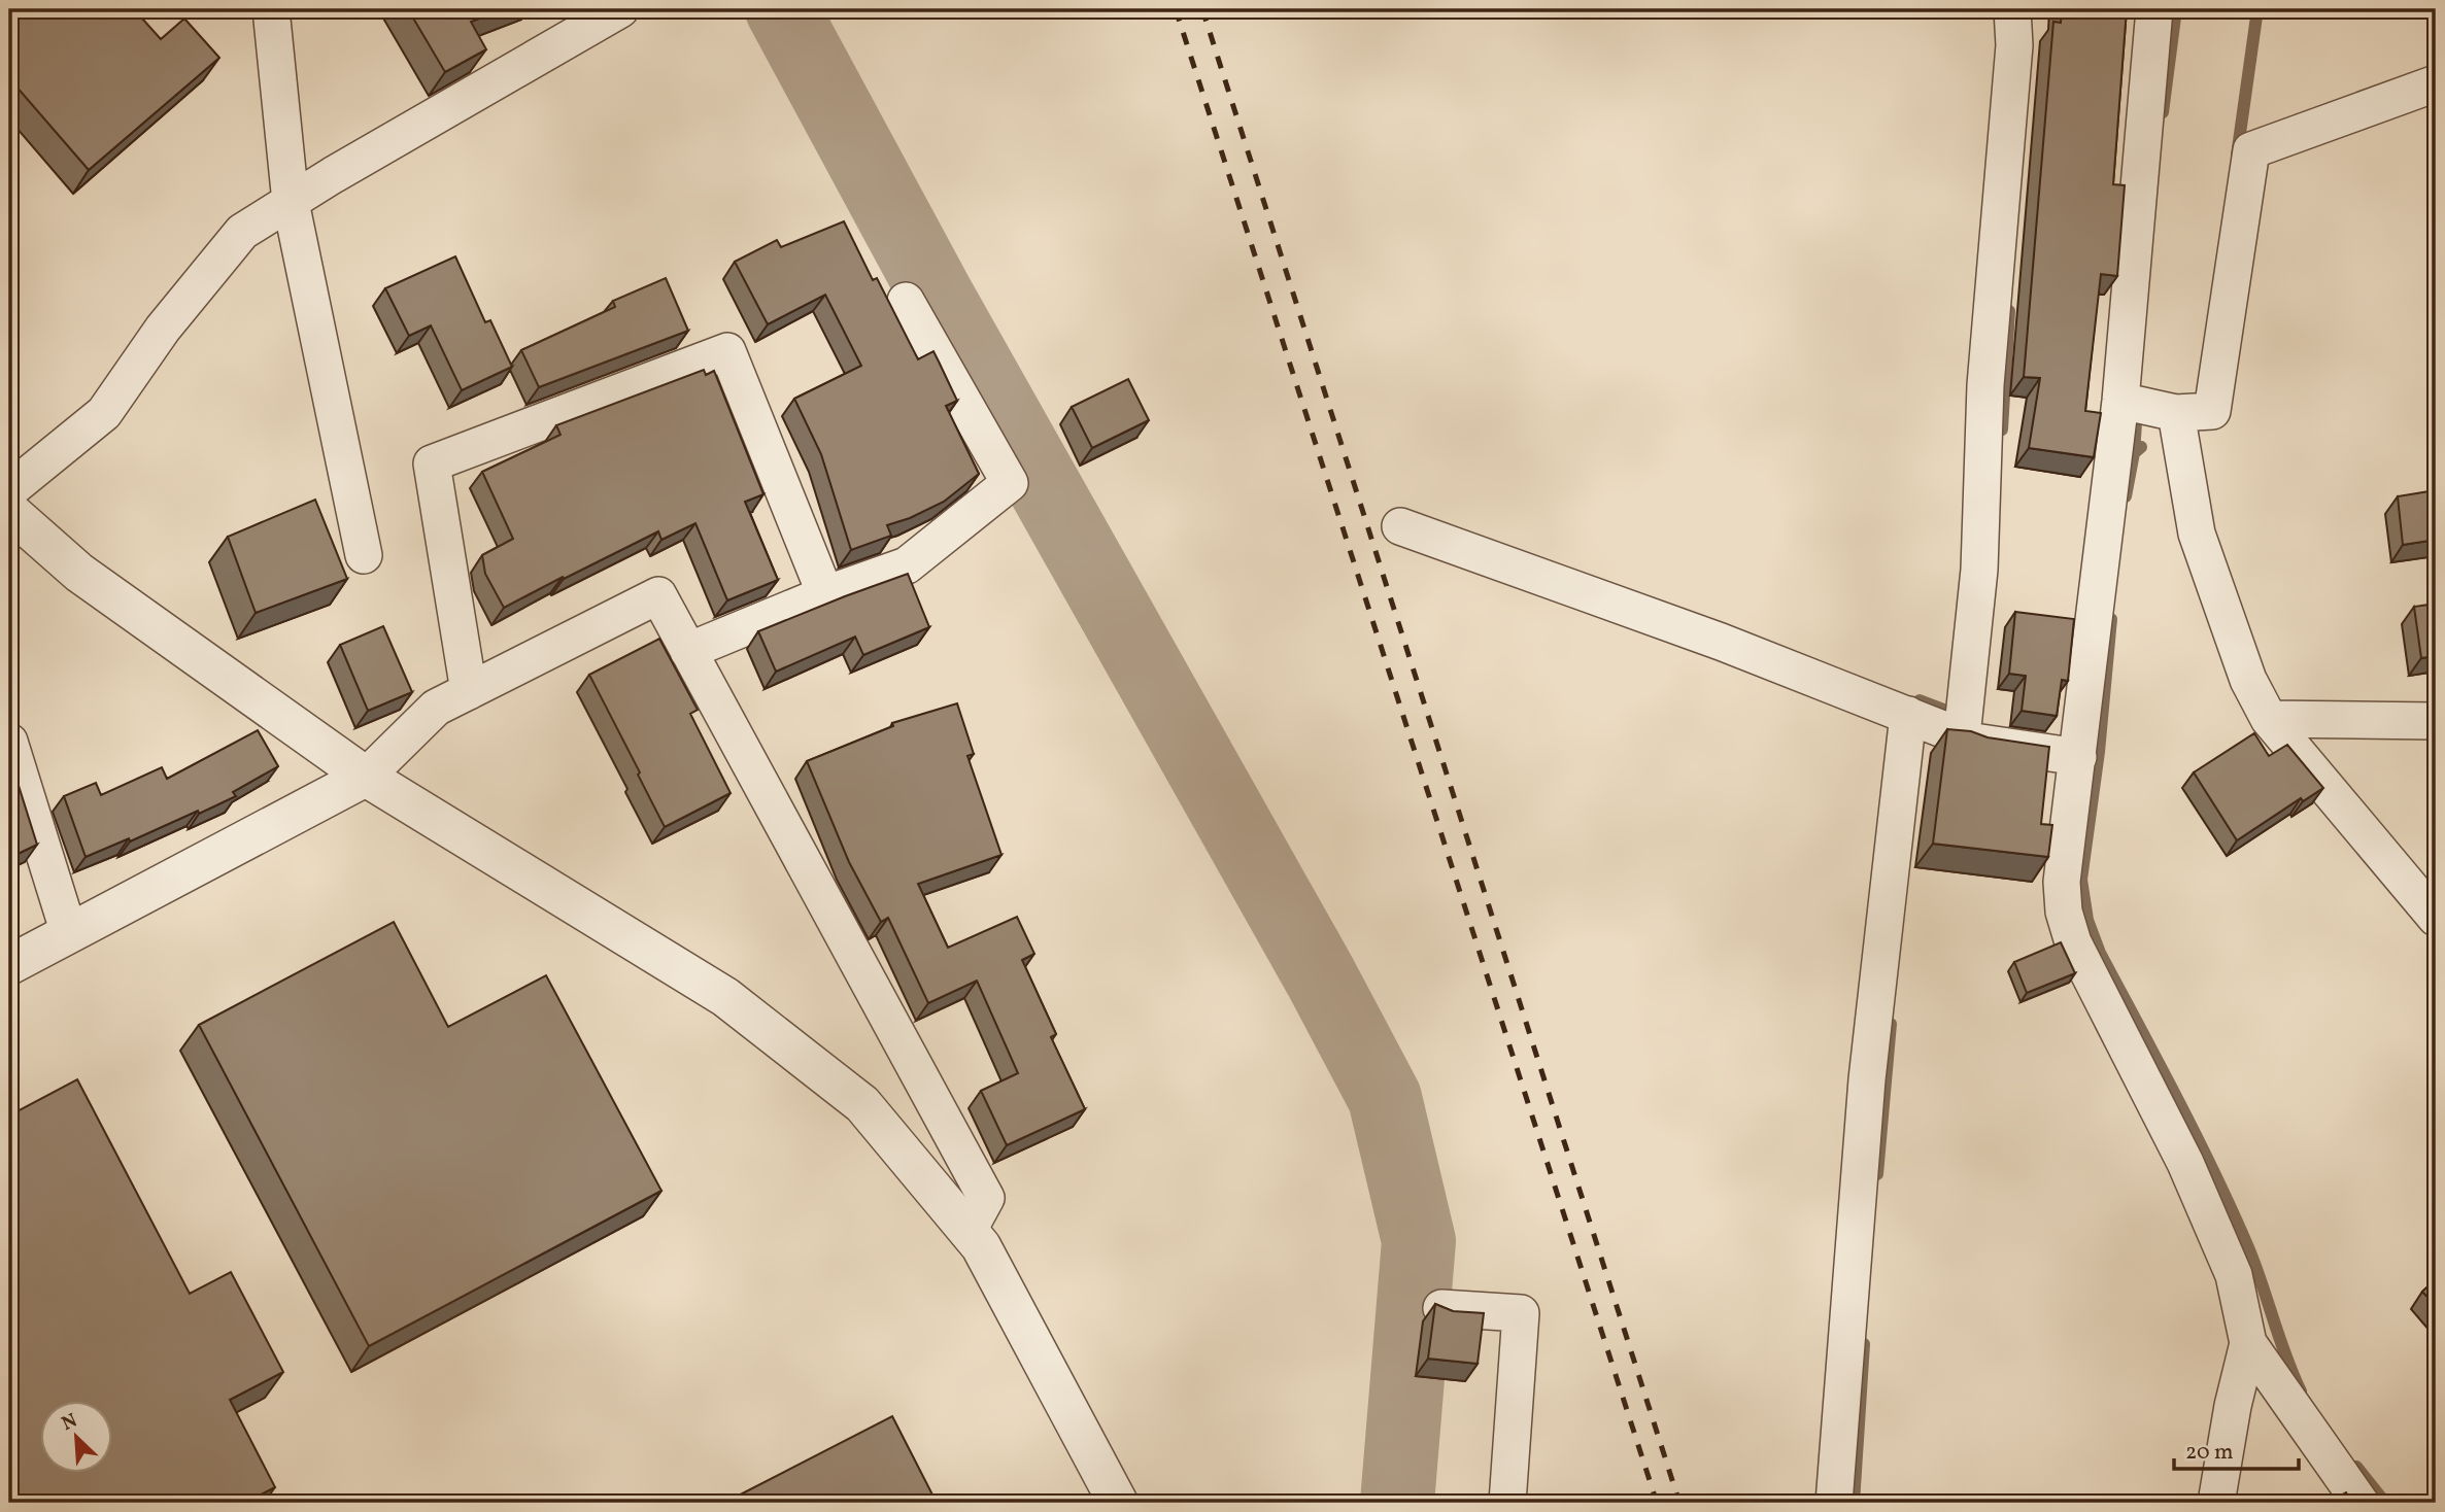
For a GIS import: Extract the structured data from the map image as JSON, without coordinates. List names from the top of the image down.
{
  "scale_bar": "20 m",
  "north": "top left"
}
